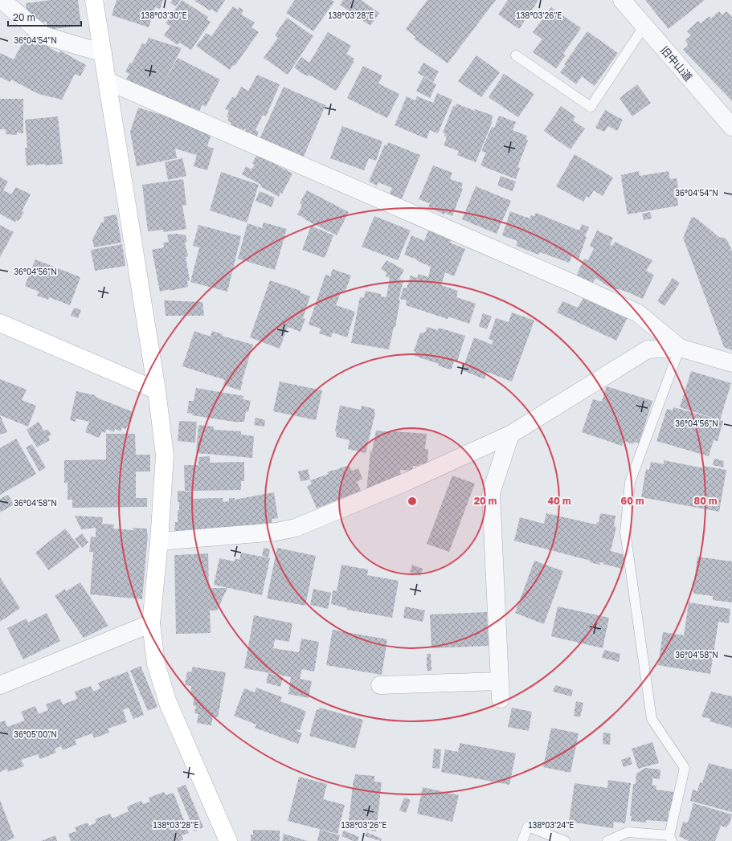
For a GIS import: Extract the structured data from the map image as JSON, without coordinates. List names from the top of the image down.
{
  "streets": {
    "street": ["旧中山道"]
  },
  "scale_bar": "20 m",
  "coordinates": [
    "138°03'30\"E",
    "138°03'28\"E",
    "138°03'26\"E",
    "36°04'54\"N",
    "36°04'56\"N",
    "36°04'58\"N",
    "36°05'00\"N",
    "138°03'24\"E"
  ],
  "rings": [
    "20 m",
    "40 m",
    "60 m",
    "80 m"
  ]
}
